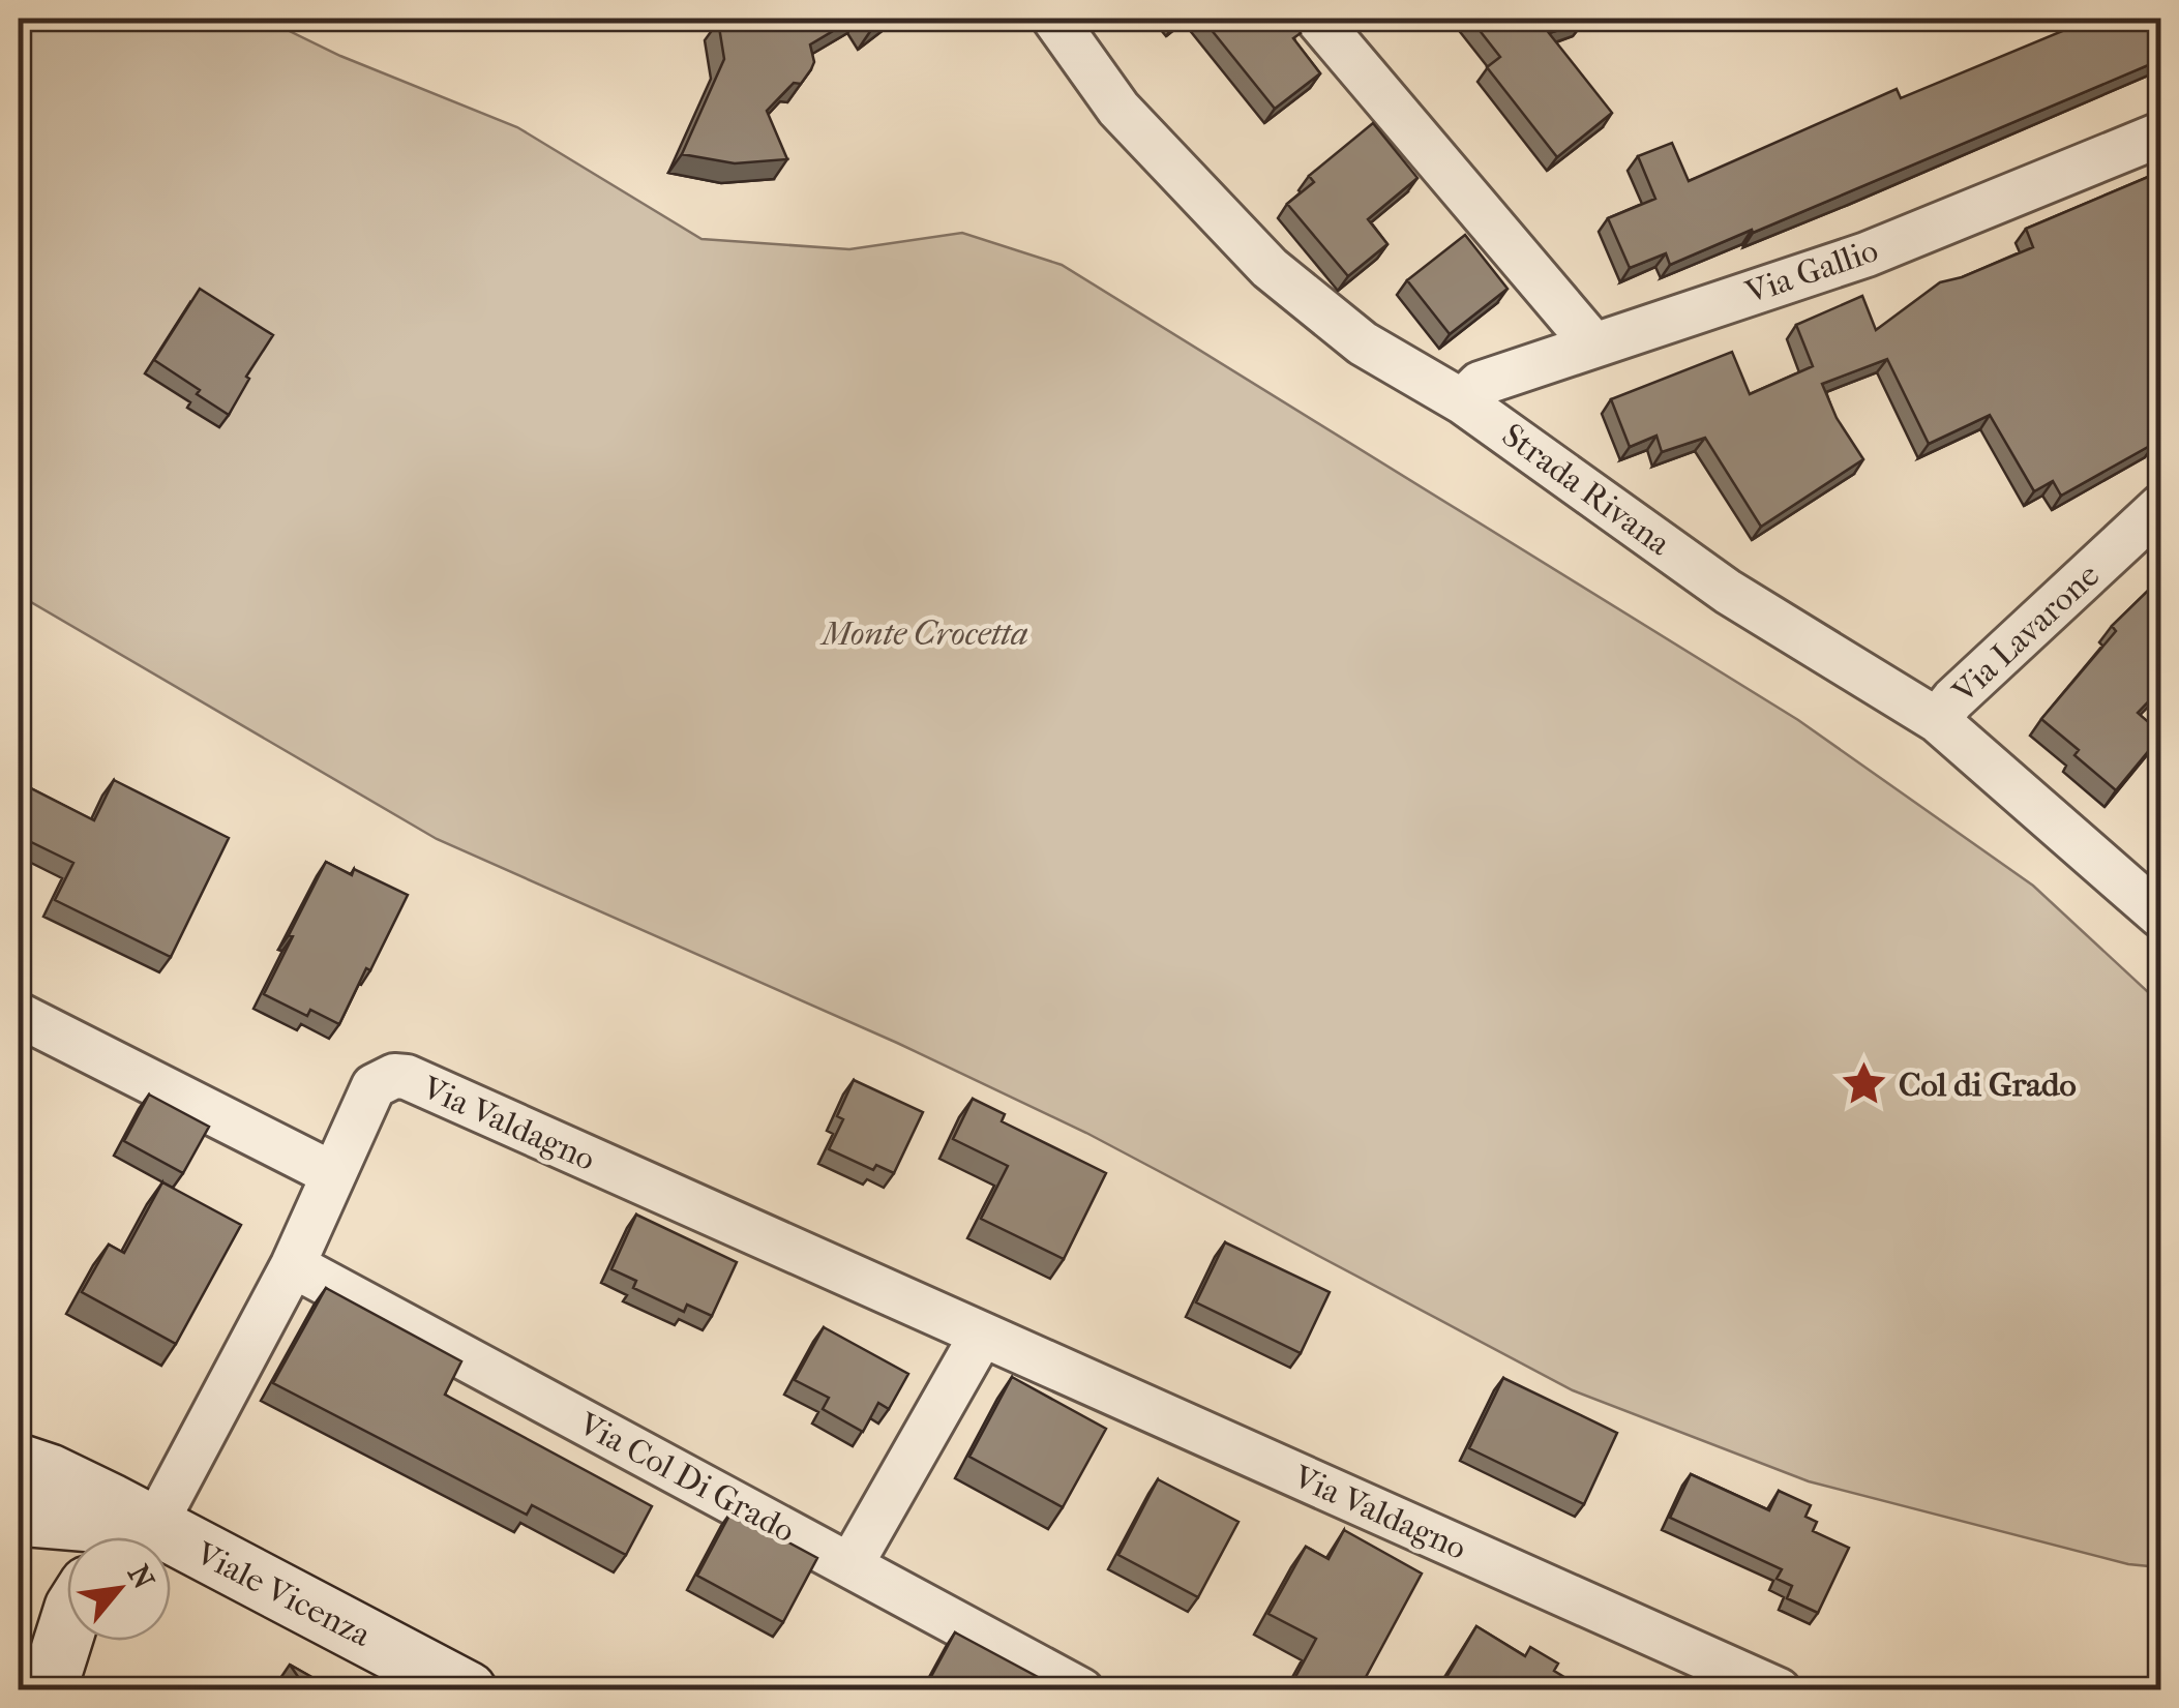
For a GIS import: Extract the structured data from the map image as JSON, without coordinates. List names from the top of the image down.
{
  "streets": {
    "street": [
      "Via Gallio",
      "Strada Rivana",
      "Via Lavarone",
      "Via Valdagno",
      "Via Col Di Grado",
      "Viale Vicenza"
    ]
  },
  "crossings": [
    ["Via Gallio", "Strada Rivana"],
    ["Strada Rivana", "Via Lavarone"],
    ["Via Valdagno", "Via Col Di Grado"],
    ["Via Valdagno", "Viale Vicenza"]
  ],
  "parks": ["Monte Crocetta"],
  "places": {
    "place": ["Col di Grado"]
  },
  "north": "top right"
}
